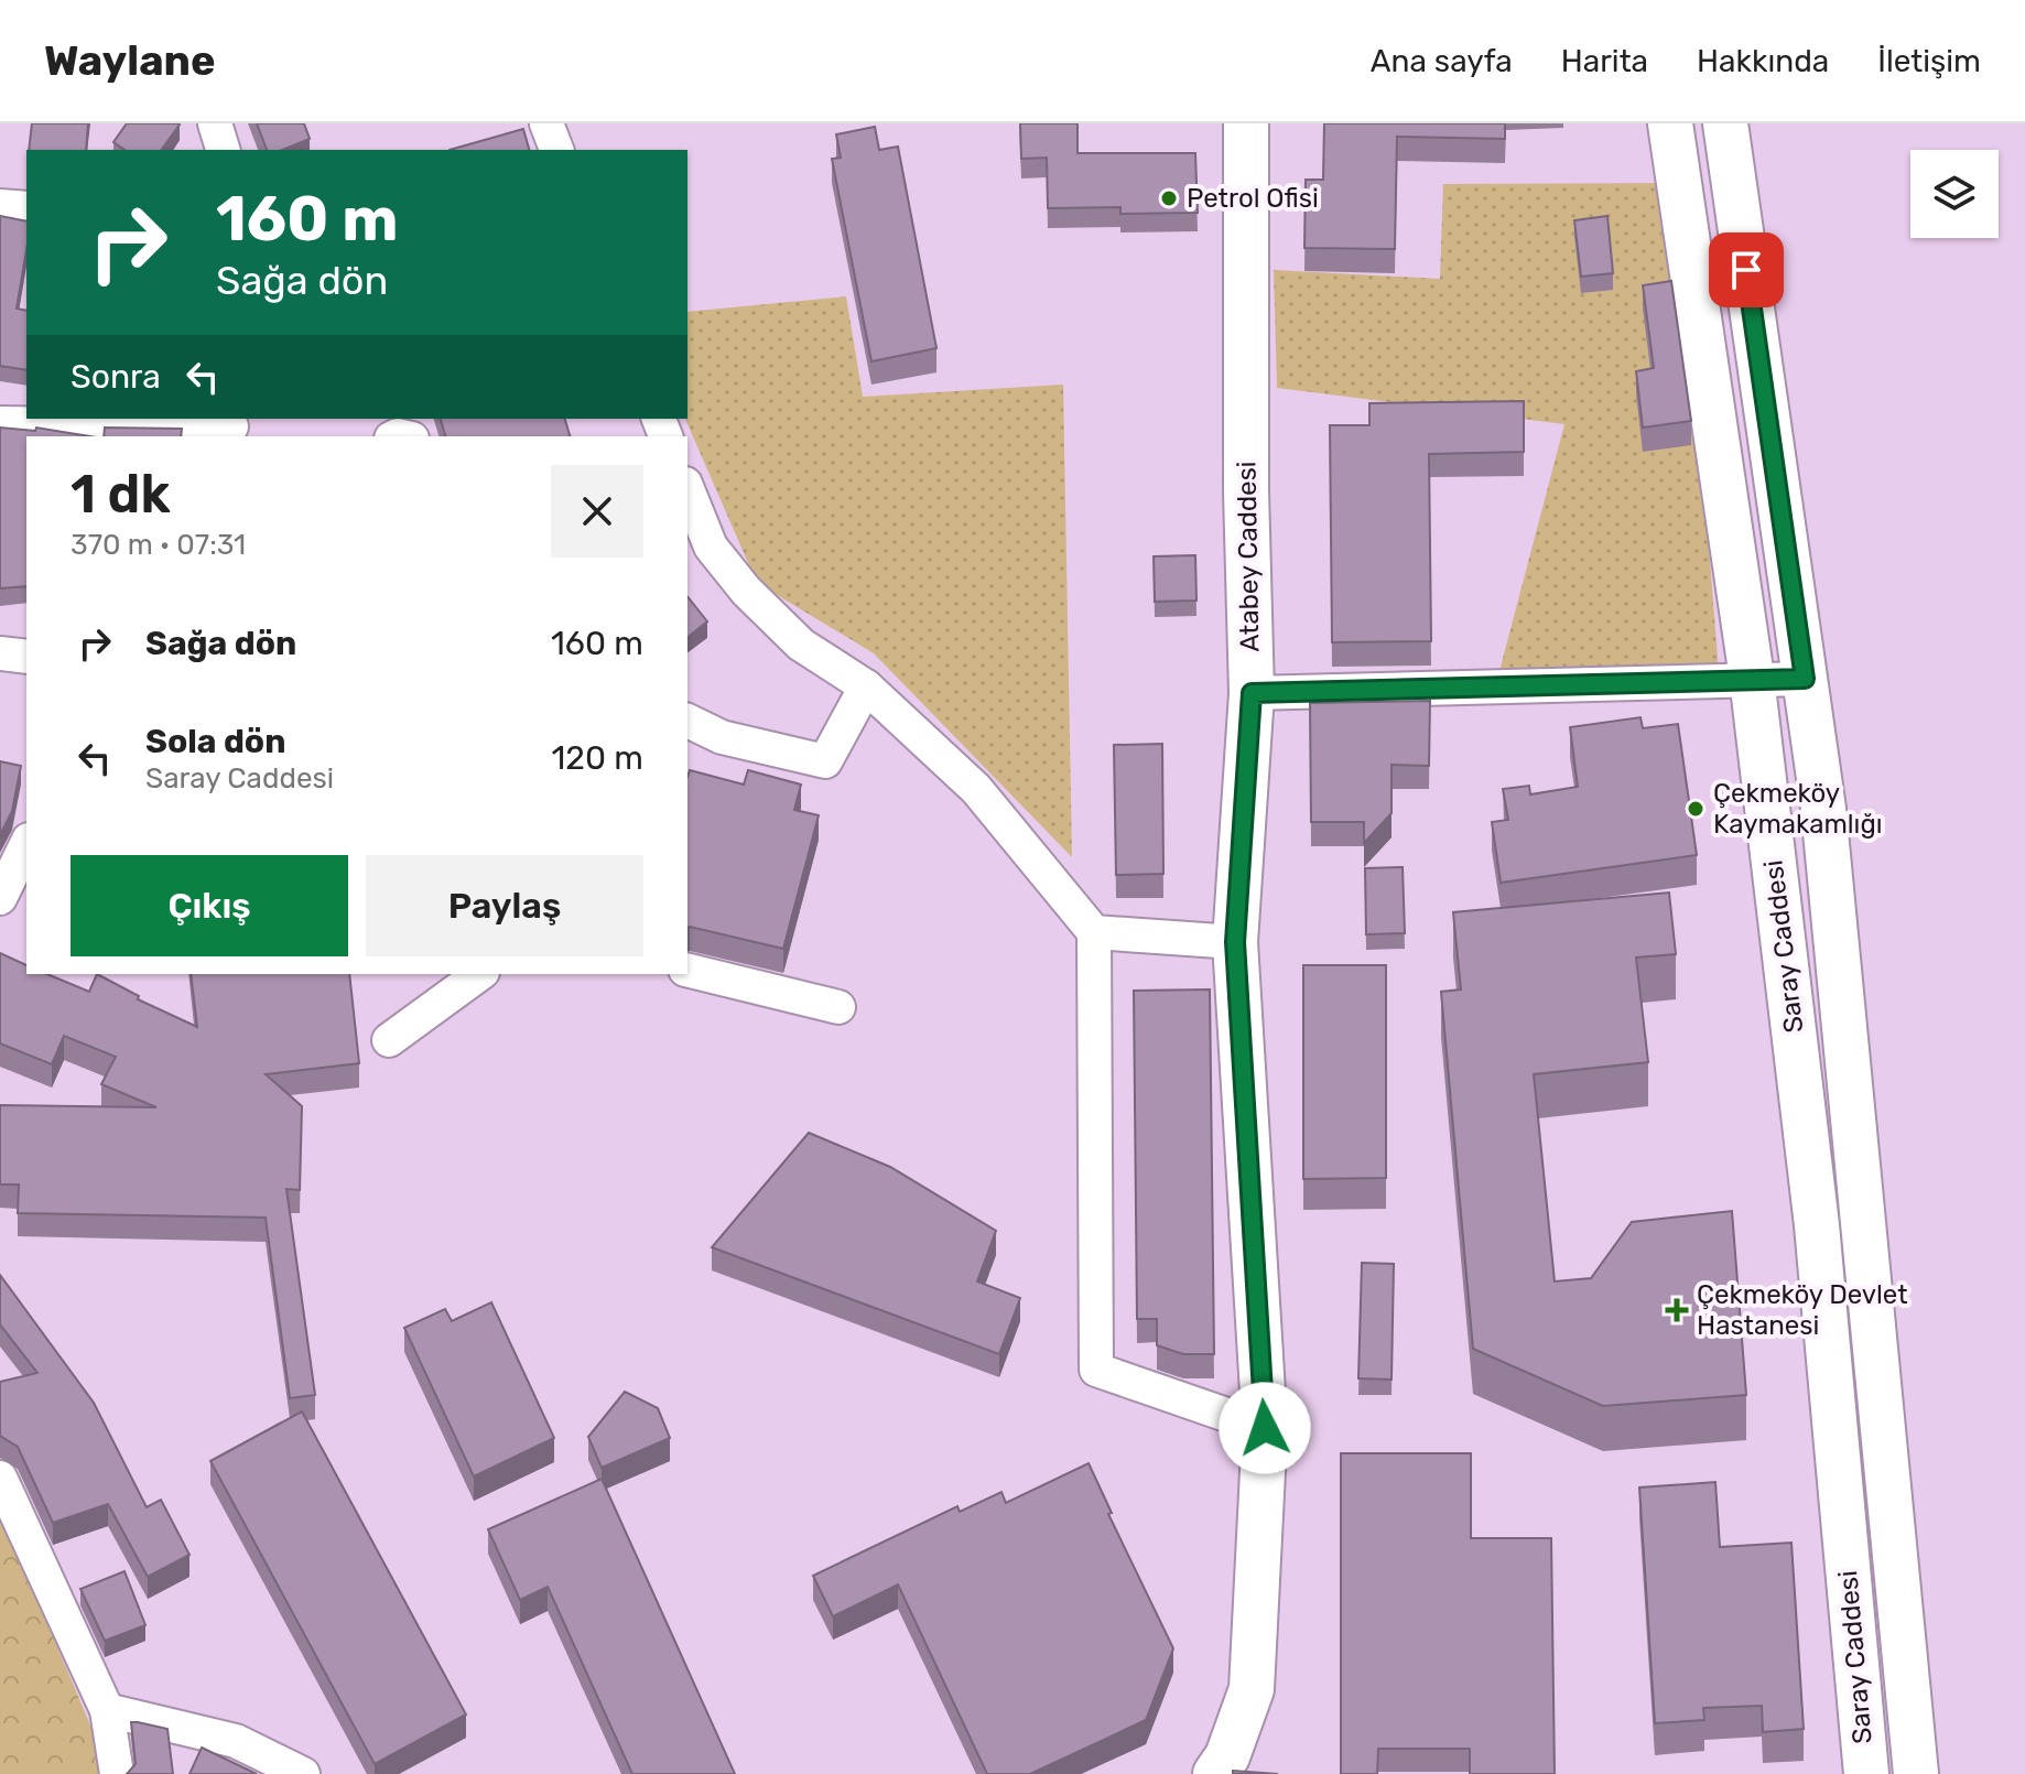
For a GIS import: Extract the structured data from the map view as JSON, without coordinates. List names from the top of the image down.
{
  "streets": {
    "main road": ["Atabey Caddesi", "Saray Caddesi"]
  },
  "places": {
    "other": ["Petrol Ofisi", "Çekmeköy Kaymakamlığı"],
    "health": ["Çekmeköy Devlet Hastanesi"]
  },
  "page": {
    "header": "Waylane",
    "nav": [
      "Ana sayfa",
      "Harita",
      "Hakkında",
      "İletişim"
    ],
    "turn": ["160 m", "Sağa dön"],
    "then": "Sonra",
    "heading": ["1 dk", "370 m · 07:31"],
    "list": [
      {
        "name": "Sağa dön",
        "value": "160 m"
      },
      {
        "name": "Sola dön",
        "note": "Saray Caddesi",
        "value": "120 m"
      }
    ],
    "buttons": ["Çıkış", "Paylaş"]
  }
}
